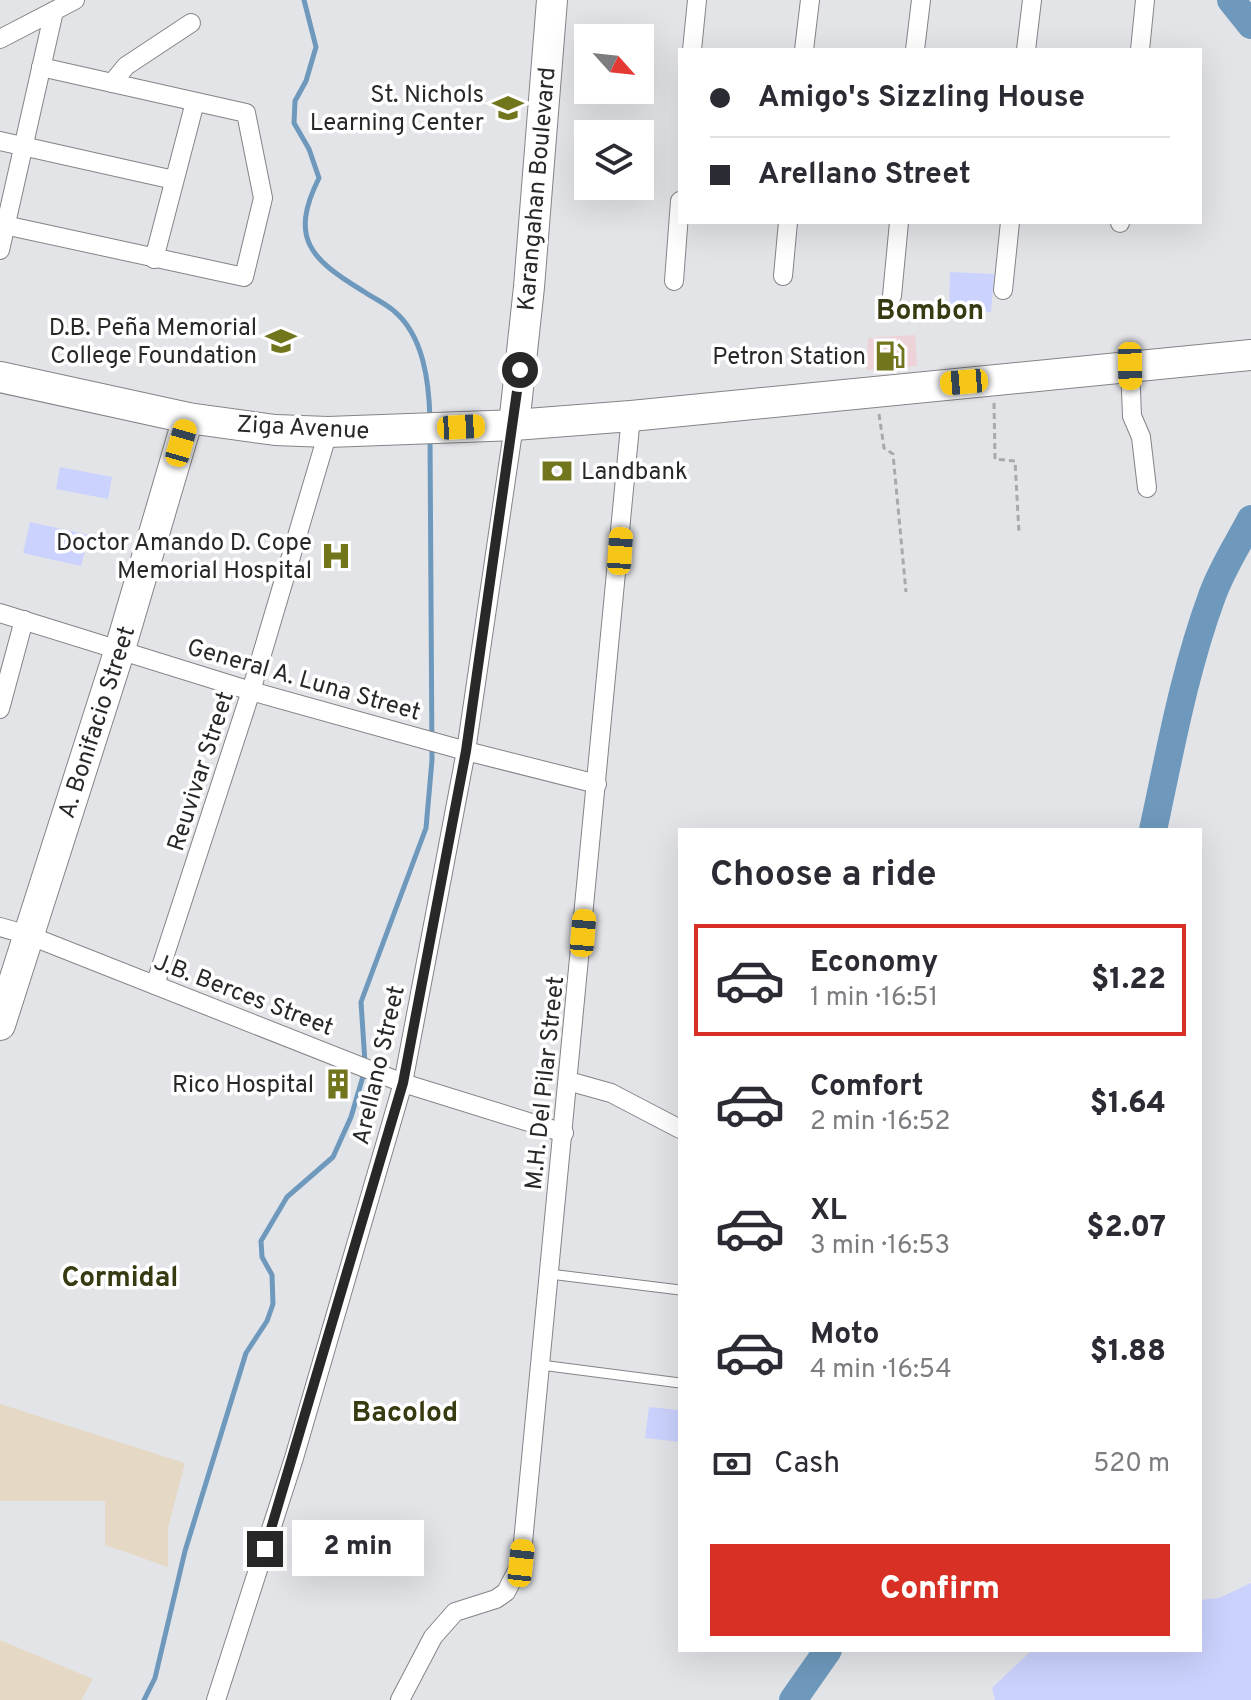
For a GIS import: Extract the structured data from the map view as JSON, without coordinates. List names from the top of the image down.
{
  "streets": {
    "main road": ["Karangahan Boulevard", "Ziga Avenue", "A. Bonifacio Street"],
    "street": [
      "General A. Luna Street",
      "Reuvivar Street",
      "J.B. Berces Street",
      "Arellano Street",
      "M.H. Del Pilar Street"
    ]
  },
  "crossings": [
    ["Karangahan Boulevard", "Ziga Avenue"],
    ["Karangahan Boulevard", "Arellano Street"],
    ["Ziga Avenue", "A. Bonifacio Street"],
    ["Ziga Avenue", "Reuvivar Street"],
    ["Ziga Avenue", "Arellano Street"],
    ["Ziga Avenue", "M.H. Del Pilar Street"],
    ["General A. Luna Street", "A. Bonifacio Street"],
    ["General A. Luna Street", "Reuvivar Street"],
    ["General A. Luna Street", "Arellano Street"],
    ["General A. Luna Street", "M.H. Del Pilar Street"],
    ["A. Bonifacio Street", "J.B. Berces Street"],
    ["Reuvivar Street", "J.B. Berces Street"],
    ["J.B. Berces Street", "Arellano Street"],
    ["J.B. Berces Street", "M.H. Del Pilar Street"]
  ],
  "districts": ["Bombon", "Cormidal", "Bacolod"],
  "places": {
    "school or university": ["St. Nichols Learning Center", "D.B. Peña Memorial College Foundation"],
    "fuel station": ["Petron Station"],
    "bank": ["Landbank"],
    "hospital": ["Doctor Amando D. Cope Memorial Hospital"],
    "building": ["Rico Hospital"]
  },
  "north": "bottom right",
  "page": {
    "banner": ["Amigo's Sizzling House", "Arellano Street"],
    "heading": "Choose a ride",
    "list": [
      {
        "name": "Economy",
        "note": "1 min · 16:51",
        "value": "$1.22"
      },
      {
        "name": "Comfort",
        "note": "2 min · 16:52",
        "value": "$1.64"
      },
      {
        "name": "XL",
        "note": "3 min · 16:53",
        "value": "$2.07"
      },
      {
        "name": "Moto",
        "note": "4 min · 16:54",
        "value": "$1.88"
      }
    ],
    "pay": ["Cash", "520 m"],
    "bubble": "2 min",
    "buttons": "Confirm"
  }
}
